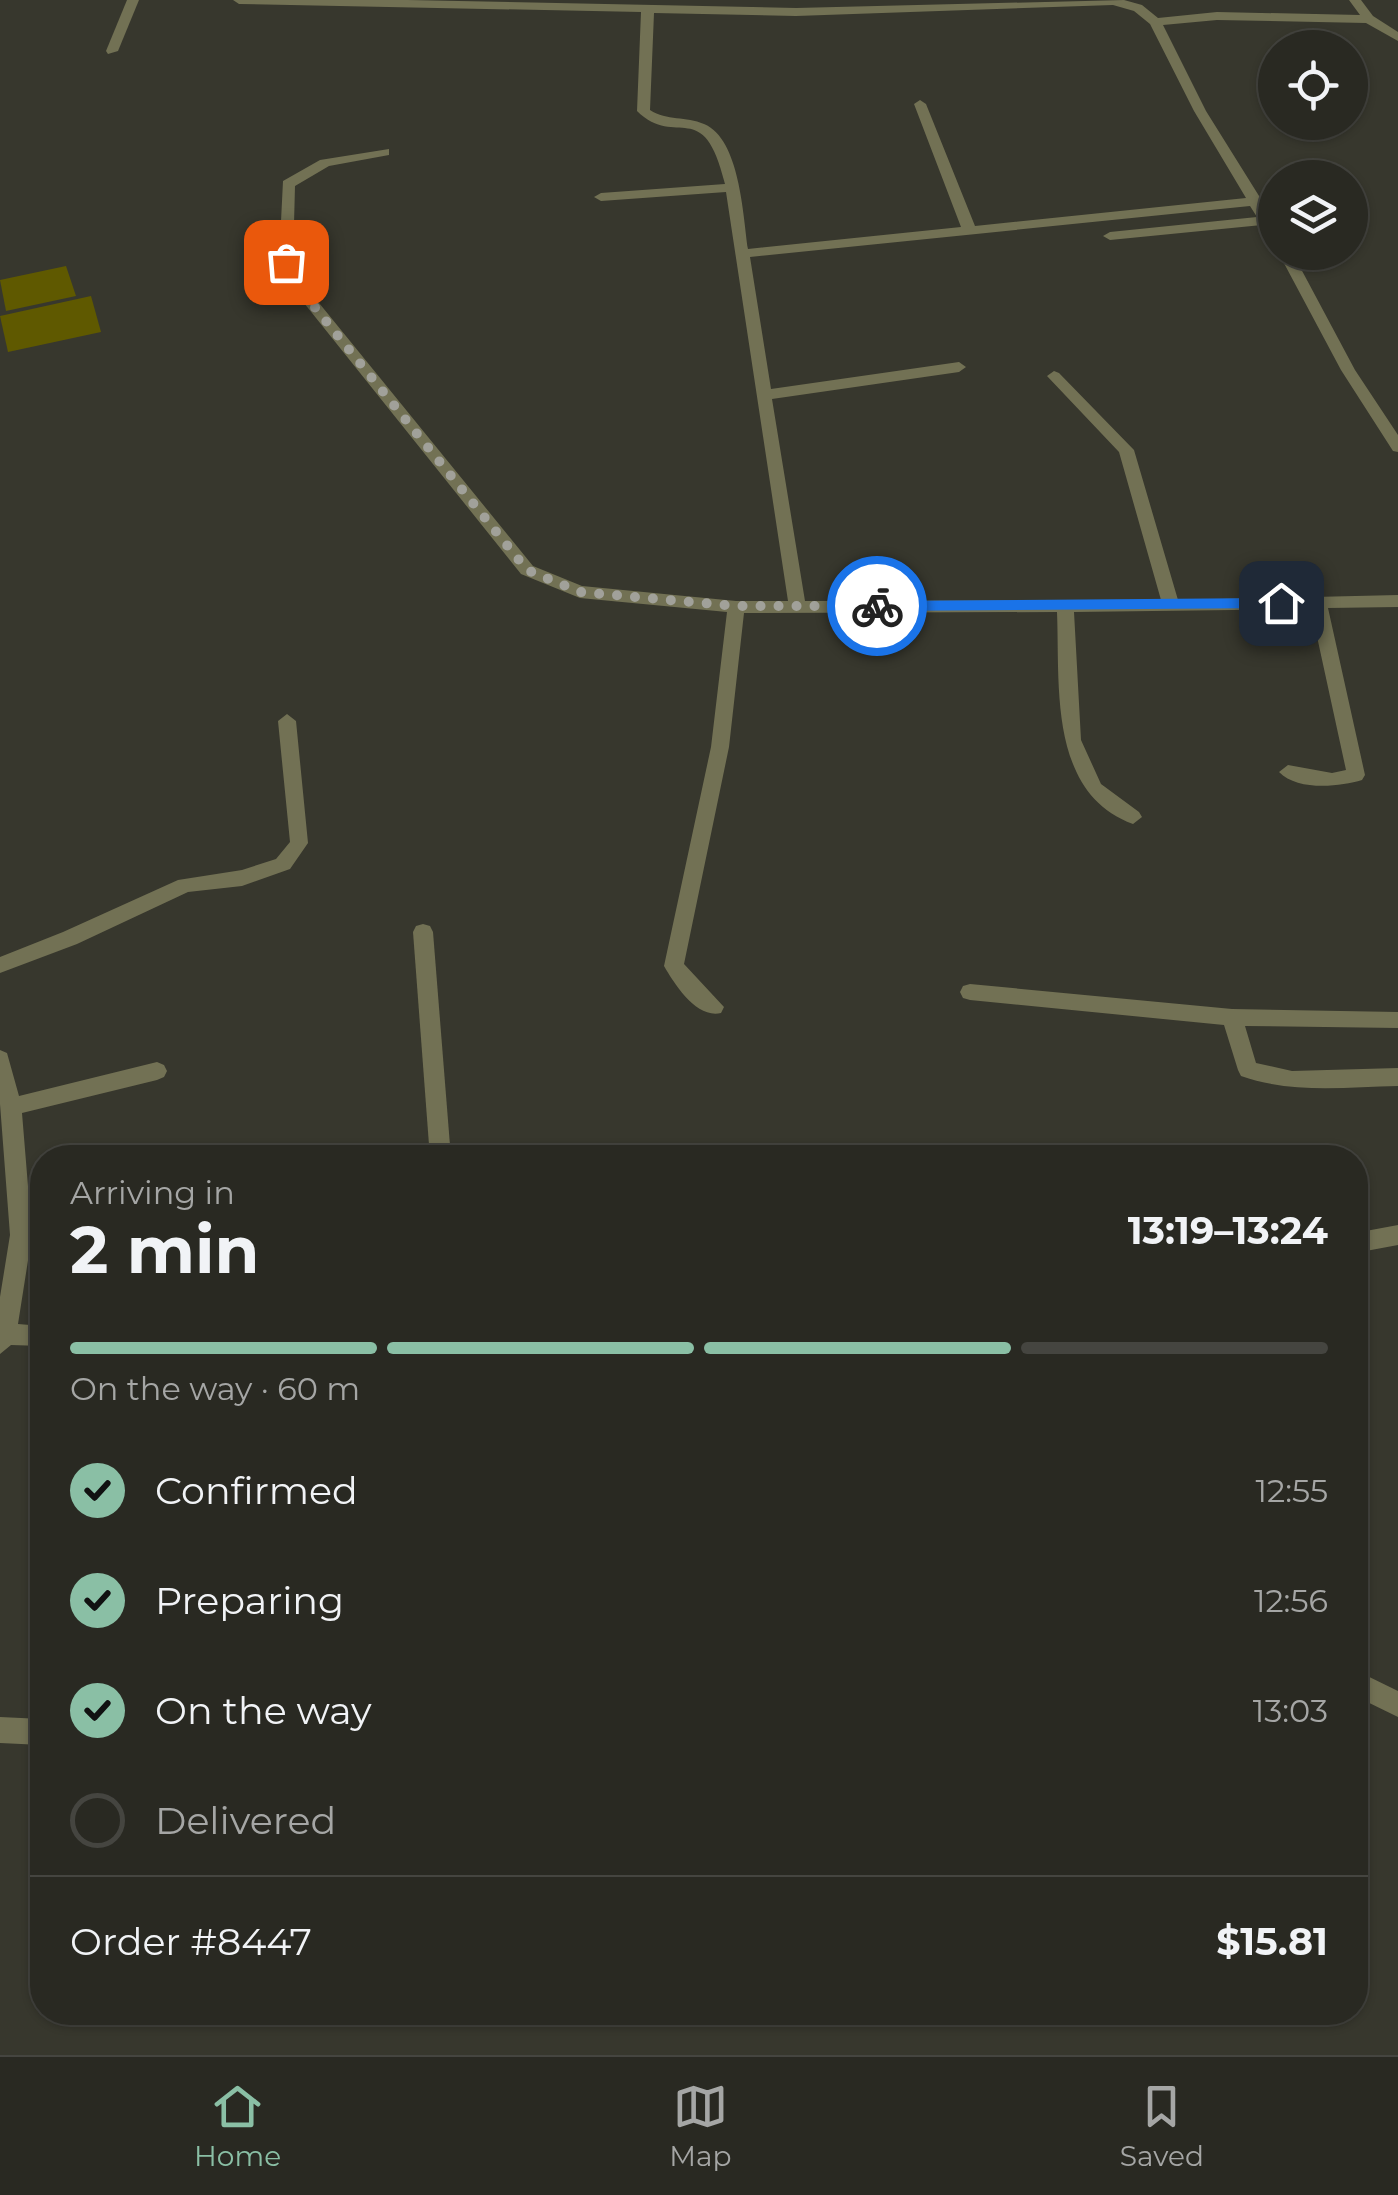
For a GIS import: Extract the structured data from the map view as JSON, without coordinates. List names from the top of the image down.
{
  "page": {
    "heading": ["2 min", "Arriving in", "13:19–13:24"],
    "panel": ["Order #8447", "$15.81"],
    "bar": "On the way · 60 m",
    "list": [
      ["Confirmed", "12:55"],
      ["Preparing", "12:56"],
      ["On the way", "13:03"],
      "Delivered"
    ],
    "tabs": ["Home", "Map", "Saved"]
  }
}
